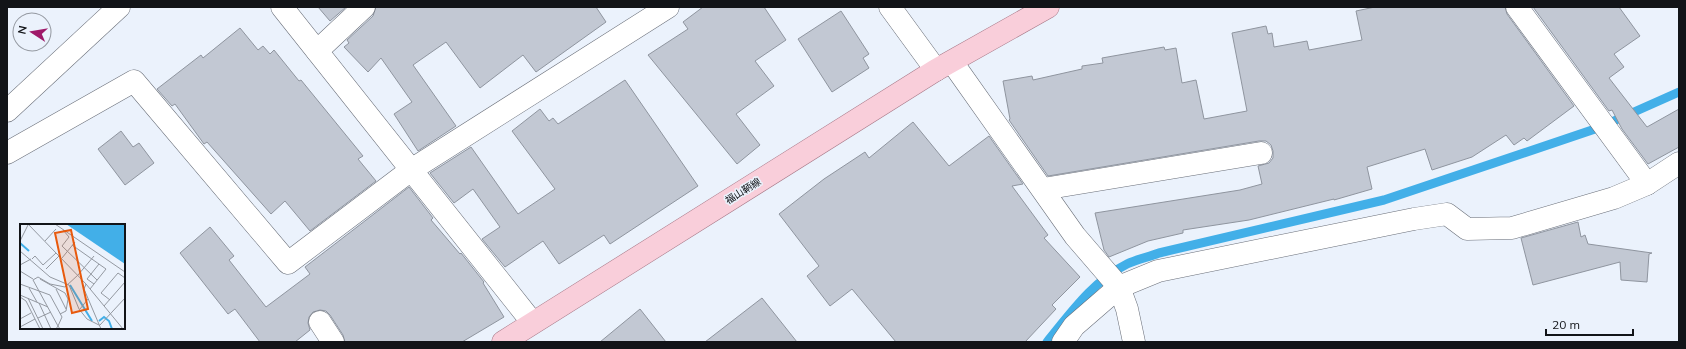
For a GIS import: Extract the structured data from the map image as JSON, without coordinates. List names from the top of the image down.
{
  "streets": {
    "main road": ["福山鞆線"]
  },
  "scale_bar": "20 m",
  "north": "left"
}
